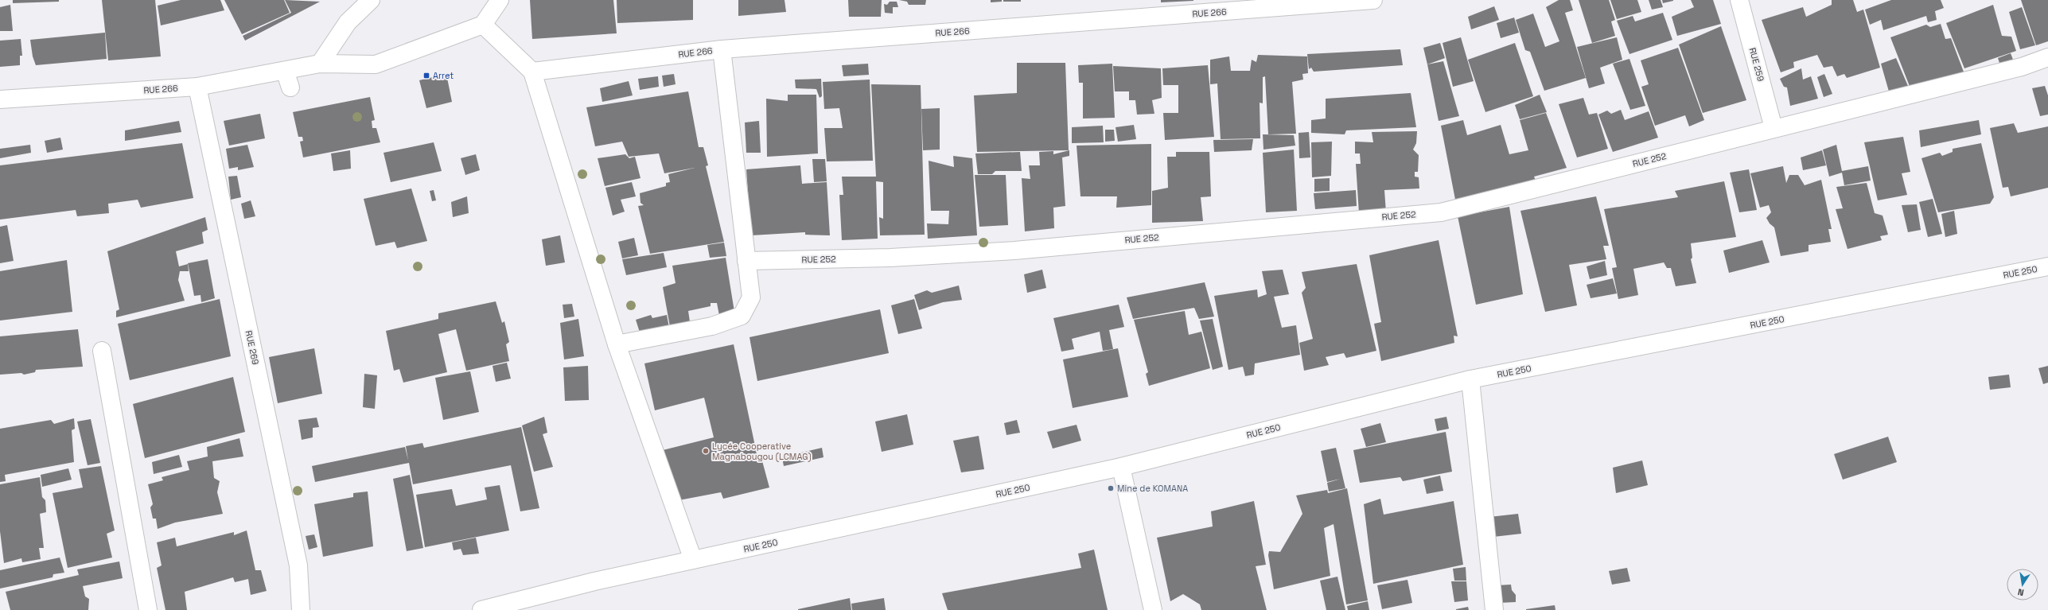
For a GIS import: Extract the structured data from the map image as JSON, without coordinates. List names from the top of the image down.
{
  "streets": {
    "street": [
      "RUE 266",
      "RUE 259",
      "RUE 252",
      "RUE 250",
      "RUE 269"
    ]
  },
  "crossings": [
    ["RUE 266", "RUE 269"],
    ["RUE 259", "RUE 252"]
  ],
  "places": {
    "transit": ["Arret"],
    "other": ["Lycée Cooperative Magnabougou (LCMAG)", "Mine de KOMANA"]
  },
  "north": "bottom"
}
